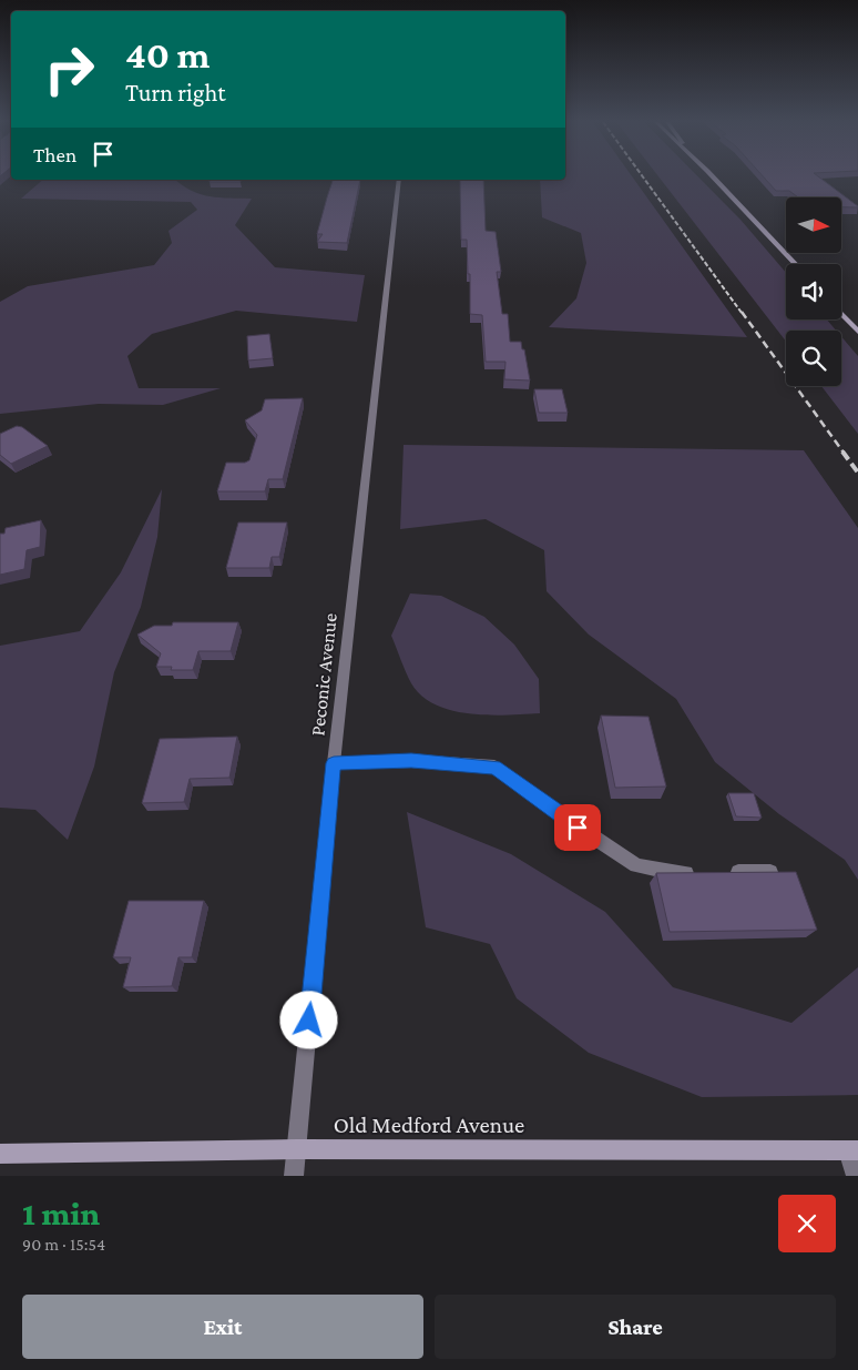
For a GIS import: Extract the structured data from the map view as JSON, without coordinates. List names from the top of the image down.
{
  "streets": {
    "street": ["Peconic Avenue", "Old Medford Avenue"]
  },
  "crossings": [
    ["Peconic Avenue", "Old Medford Avenue"]
  ],
  "north": "right",
  "page": {
    "turn": ["40 m", "Turn right"],
    "then": "Then",
    "heading": ["1 min", "90 m · 15:54"],
    "buttons": ["Exit", "Share"]
  }
}
